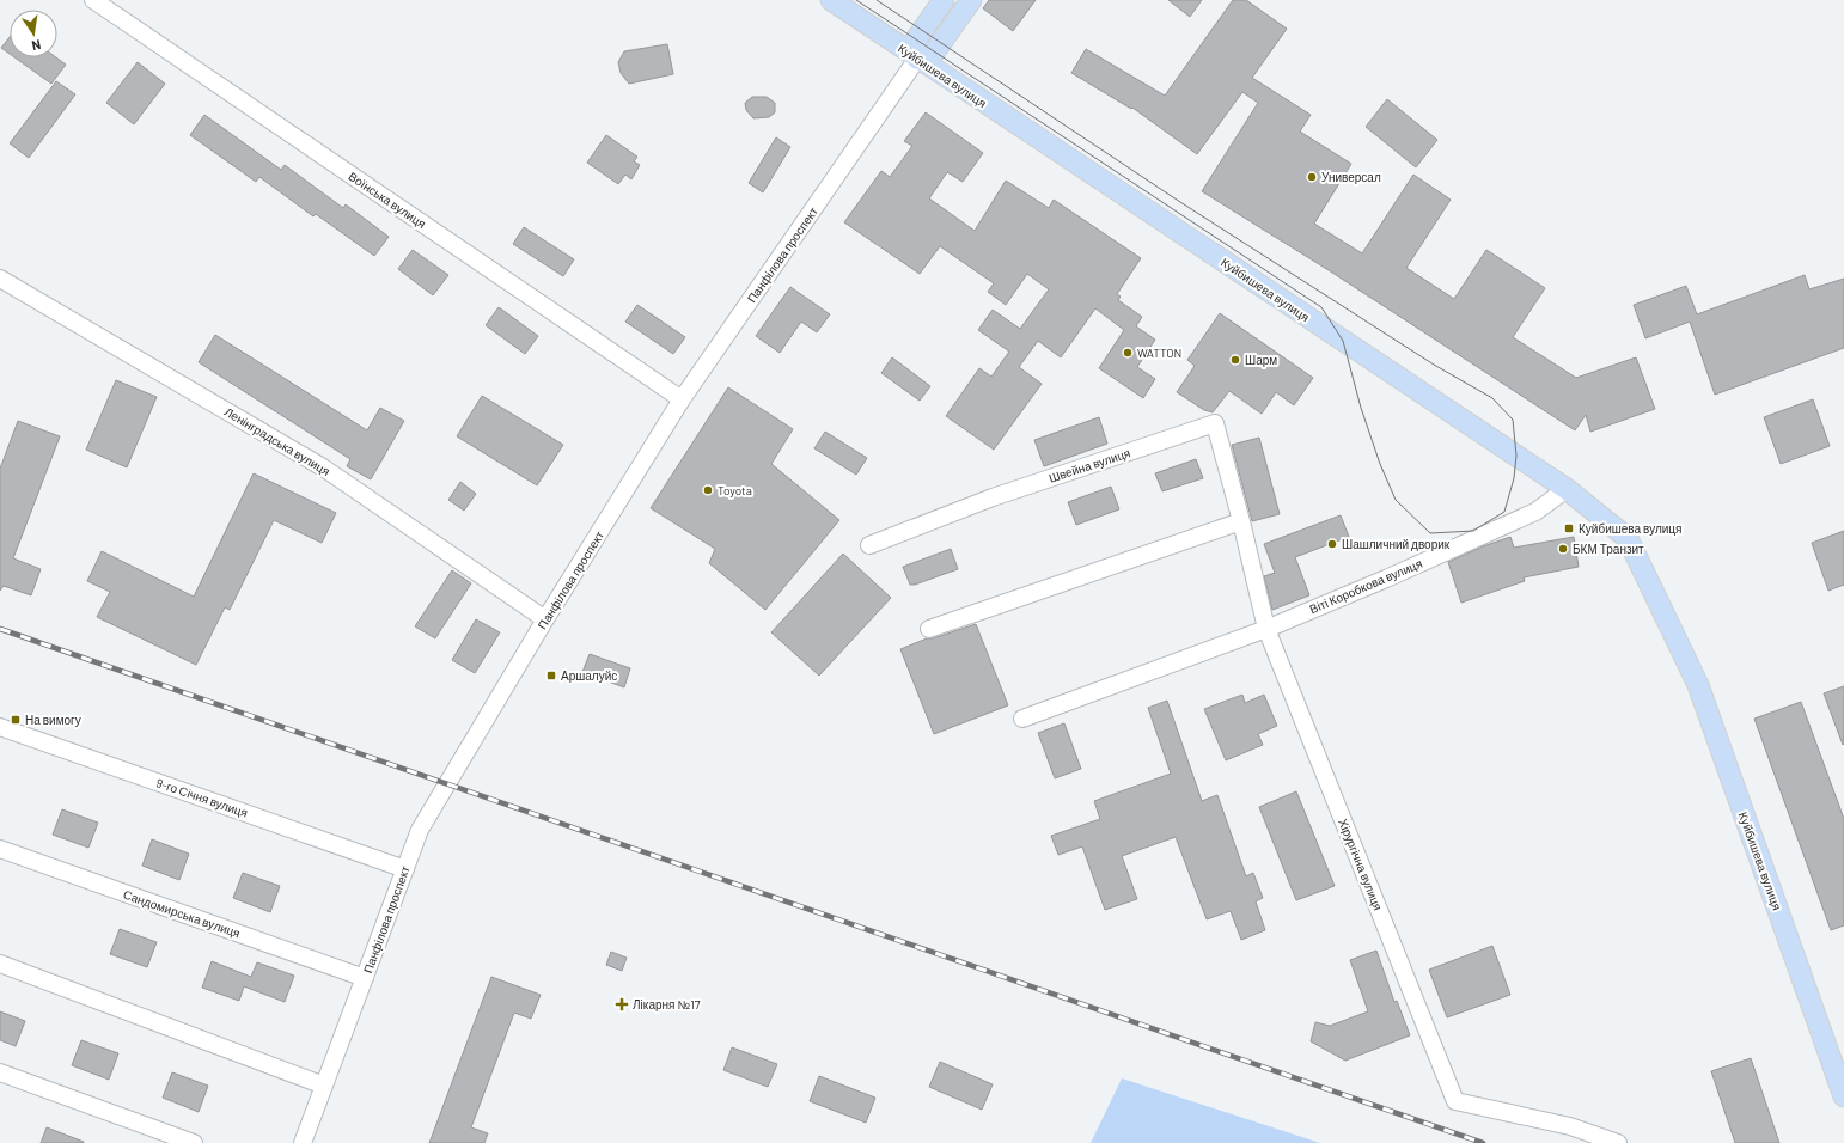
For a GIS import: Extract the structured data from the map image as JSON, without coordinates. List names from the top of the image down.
{
  "streets": {
    "main road": ["Куйбишева вулиця", "Панфілова проспект"],
    "street": [
      "Воїнська вулиця",
      "Ленінградська вулиця",
      "Швейна вулиця",
      "Віті Коробкова вулиця",
      "9-го Січня вулиця",
      "Хірургічна вулиця",
      "Сандомирська вулиця"
    ]
  },
  "crossings": [
    ["Куйбишева вулиця", "Панфілова проспект"],
    ["Куйбишева вулиця", "Віті Коробкова вулиця"],
    ["Воїнська вулиця", "Панфілова проспект"],
    ["Панфілова проспект", "Ленінградська вулиця"],
    ["Панфілова проспект", "9-го Січня вулиця"],
    ["Панфілова проспект", "Сандомирська вулиця"],
    ["Швейна вулиця", "Віті Коробкова вулиця"],
    ["Швейна вулиця", "Хірургічна вулиця"],
    ["Віті Коробкова вулиця", "Хірургічна вулиця"]
  ],
  "places": {
    "other": [
      "Универсал",
      "WATTON",
      "Шарм",
      "Toyota",
      "Шашличний дворик",
      "БКМ Транзит"
    ],
    "transit": ["Куйбишева вулиця", "Аршалуйс", "На вимогу"],
    "health": ["Лікарня №17"]
  },
  "north": "bottom"
}
